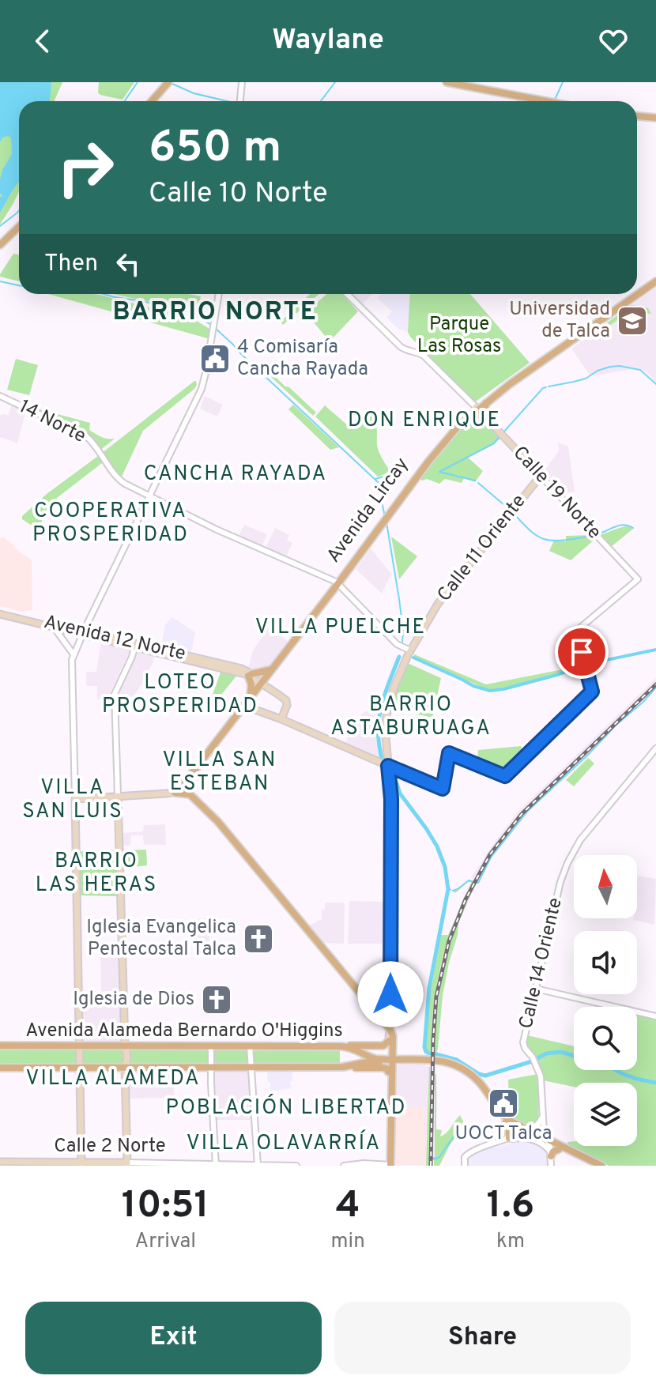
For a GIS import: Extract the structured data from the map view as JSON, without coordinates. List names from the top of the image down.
{
  "streets": {
    "main road": [
      "Calle 19 Norte",
      "Avenida Lircay",
      "Calle 11 Oriente",
      "Avenida 12 Norte",
      "Avenida Alameda Bernardo O'Higgins",
      "Calle 2 Norte"
    ],
    "street": ["14 Norte", "Calle 14 Oriente"]
  },
  "crossings": [
    ["14 Norte", "Avenida Lircay"],
    ["Calle 19 Norte", "Avenida Lircay"],
    ["Calle 19 Norte", "Calle 11 Oriente"],
    ["Avenida Lircay", "Avenida 12 Norte"]
  ],
  "districts": [
    "BARRIO NORTE",
    "DON ENRIQUE",
    "CANCHA RAYADA",
    "COOPERATIVA PROSPERIDAD",
    "VILLA PUELCHE",
    "LOTEO PROSPERIDAD",
    "BARRIO ASTABURUAGA",
    "VILLA SAN ESTEBAN",
    "VILLA SAN LUIS",
    "BARRIO LAS HERAS",
    "VILLA ALAMEDA",
    "POBLACIÓN LIBERTAD",
    "VILLA OLAVARRÍA"
  ],
  "parks": ["Parque Las Rosas"],
  "places": {
    "school or university": ["Universidad de Talca"],
    "public building": ["4 Comisaría Cancha Rayada", "UOCT Talca"],
    "church": ["Iglesia Evangelica Pentecostal Talca", "Iglesia de Dios"]
  },
  "north": "top",
  "page": {
    "header": "Waylane",
    "turn": ["650 m", "Calle 10 Norte"],
    "then": "Then",
    "eta": [
      "10:51",
      "Arrival",
      "4",
      "min",
      "1.6",
      "km"
    ],
    "buttons": ["Exit", "Share"]
  }
}
